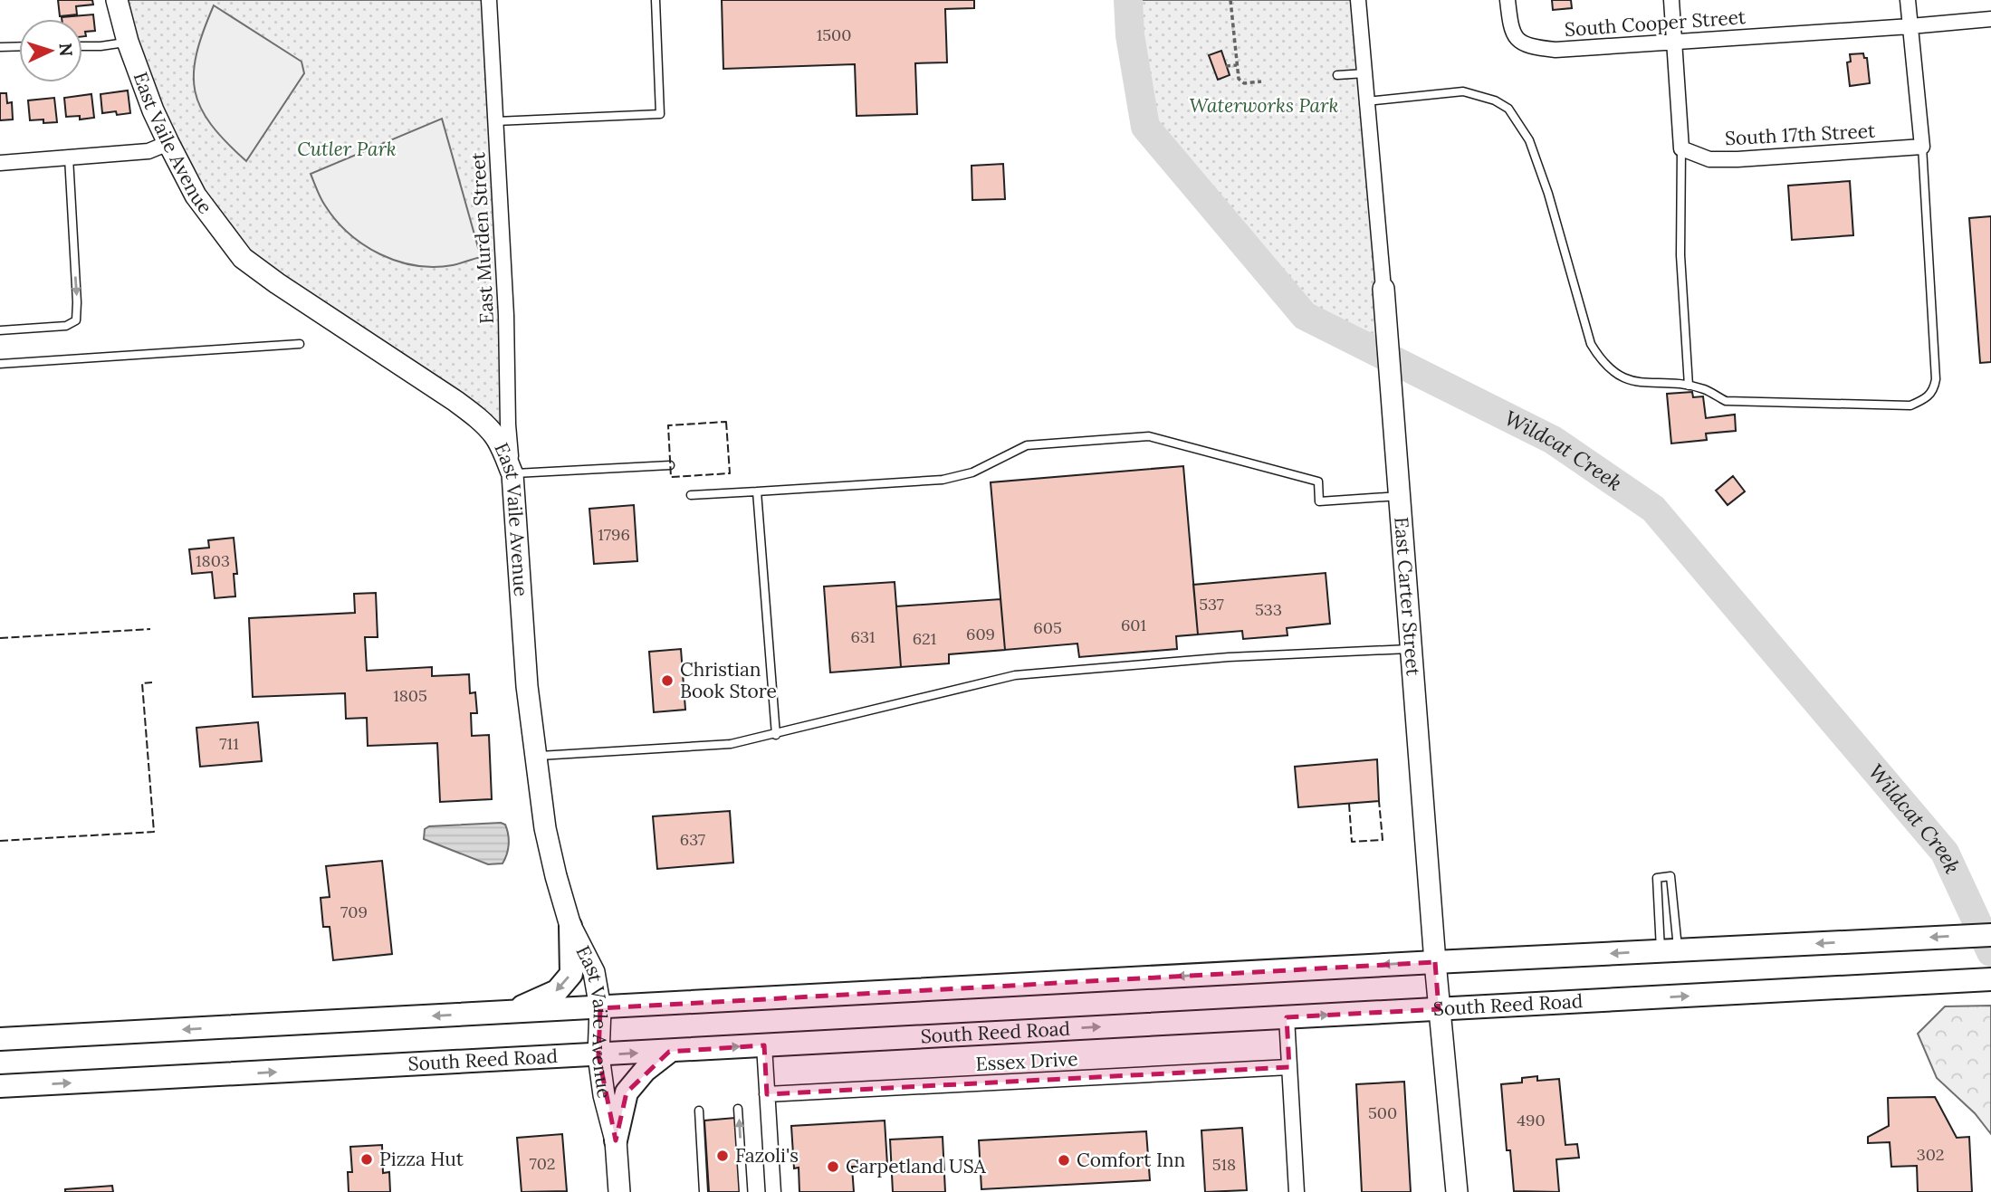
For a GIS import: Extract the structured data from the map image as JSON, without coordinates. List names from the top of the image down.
{
  "streets": {
    "main road": ["South Reed Road"],
    "street": [
      "South Cooper Street",
      "South 17th Street",
      "East Vaile Avenue",
      "East Murden Street",
      "East Carter Street",
      "Essex Drive"
    ]
  },
  "crossings": [
    ["East Vaile Avenue", "East Murden Street"],
    ["East Vaile Avenue", "South Reed Road"],
    ["East Carter Street", "South Reed Road"]
  ],
  "water": ["Wildcat Creek"],
  "parks": ["Waterworks Park", "Cutler Park"],
  "places": [
    "Christian Book Store",
    "Fazoli's",
    "Pizza Hut",
    "Comfort Inn",
    "Carpetland USA"
  ],
  "house_numbers": [
    "1500",
    "1796",
    "1803",
    "537",
    "533",
    "601",
    "605",
    "609",
    "631",
    "621",
    "1805",
    "711",
    "637",
    "709",
    "500",
    "490",
    "302",
    "702",
    "518"
  ],
  "north": "right"
}
